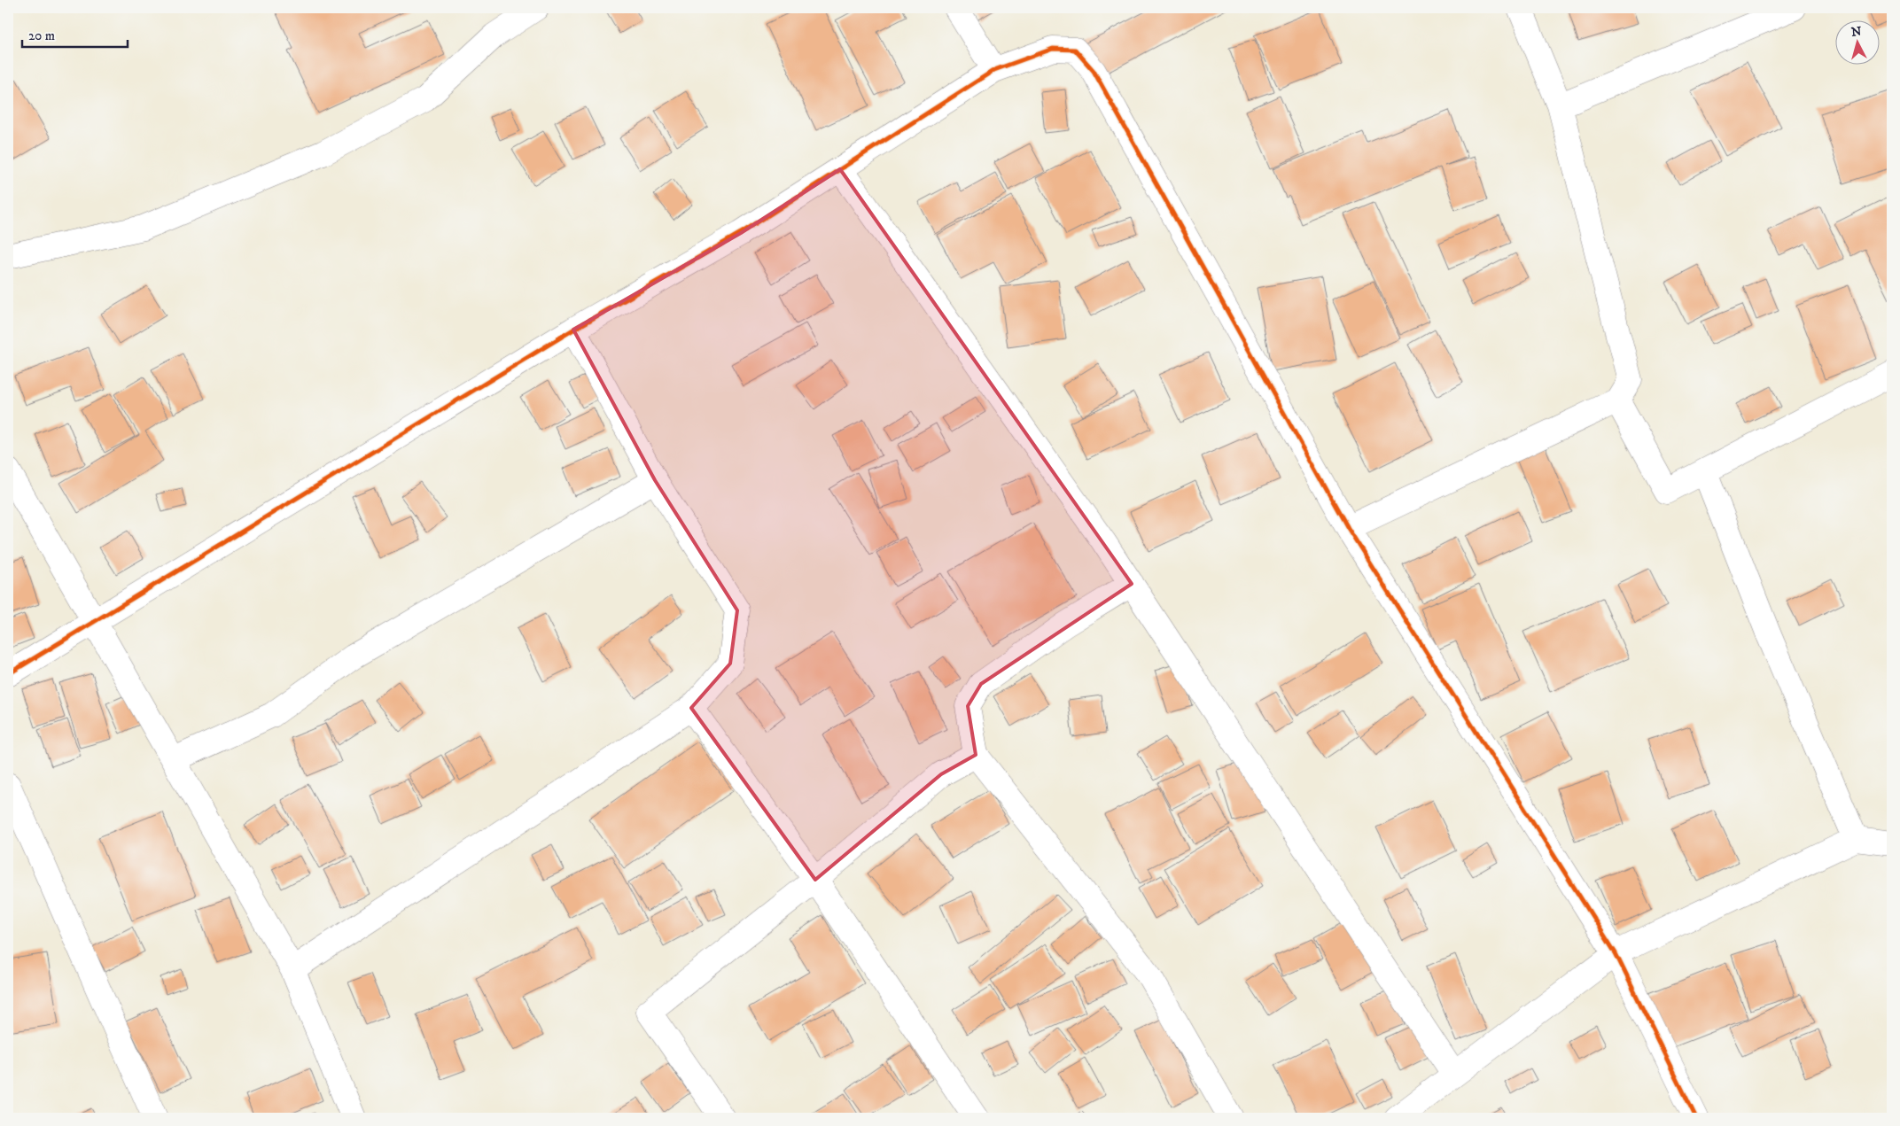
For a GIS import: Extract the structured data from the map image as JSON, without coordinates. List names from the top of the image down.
{
  "scale_bar": "20 m",
  "north": "top"
}
